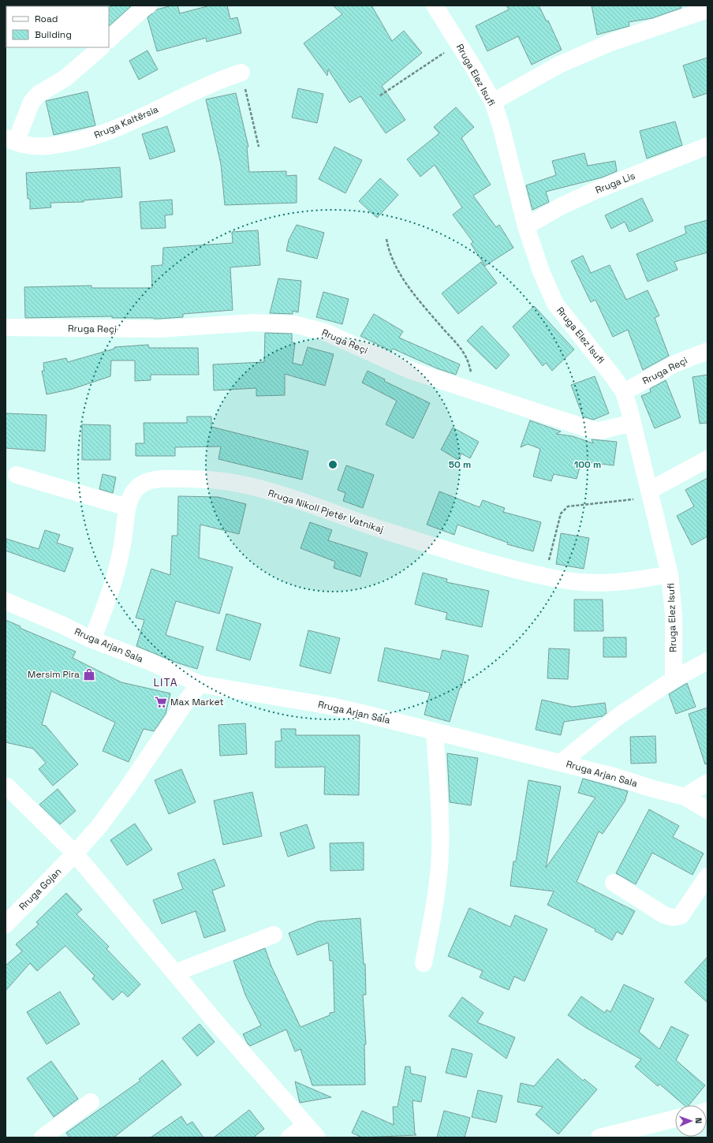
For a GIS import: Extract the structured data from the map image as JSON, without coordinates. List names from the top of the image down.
{
  "streets": {
    "street": [
      "Rruga Elez Isufi",
      "Rruga Kaltërsia",
      "Rruga Lis",
      "Rruga Reçi",
      "Rruga Nikoll Pjetër Vatnikaj",
      "Rruga Arjan Sala",
      "Rruga Gojan"
    ]
  },
  "crossings": [
    ["Rruga Elez Isufi", "Rruga Lis"],
    ["Rruga Elez Isufi", "Rruga Reçi"],
    ["Rruga Elez Isufi", "Rruga Nikoll Pjetër Vatnikaj"],
    ["Rruga Nikoll Pjetër Vatnikaj", "Rruga Arjan Sala"],
    ["Rruga Arjan Sala", "Rruga Gojan"]
  ],
  "districts": ["LITA"],
  "places": {
    "shop": ["Mersim Pira"],
    "supermarket": ["Max Market"]
  },
  "legend": ["Road", "Building"],
  "north": "right",
  "rings": ["50 m", "100 m"]
}
